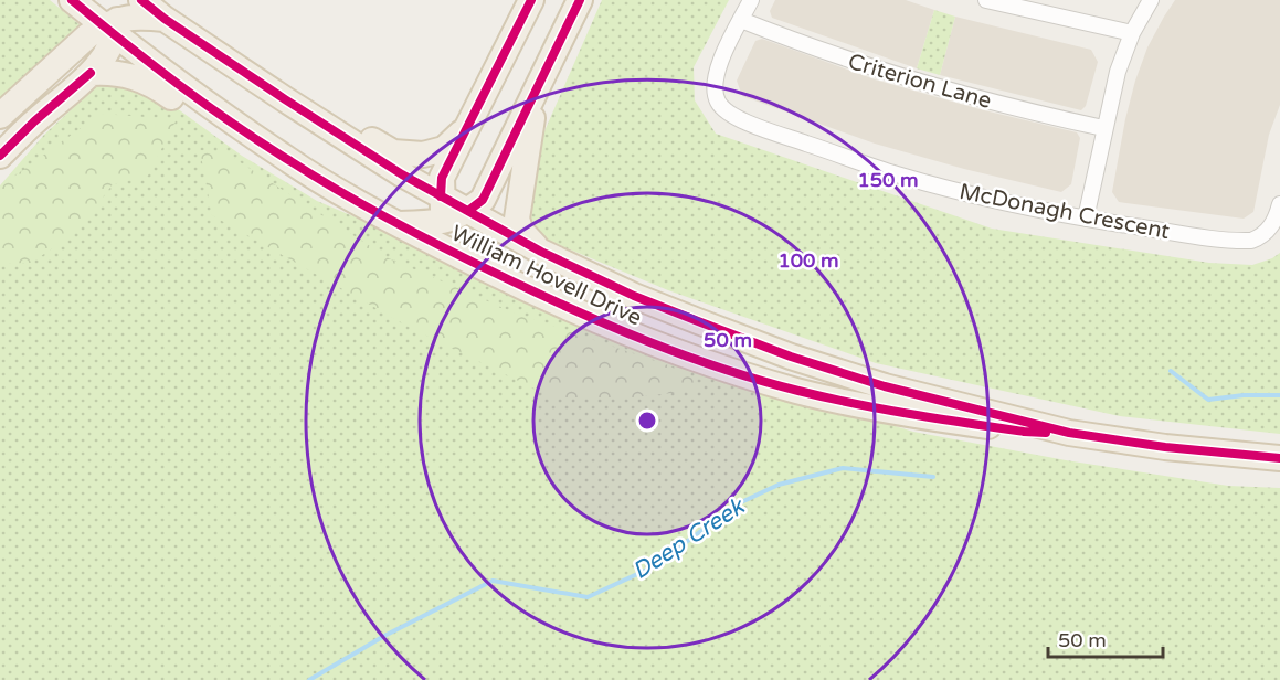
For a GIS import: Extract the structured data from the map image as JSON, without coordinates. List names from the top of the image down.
{
  "streets": {
    "main road": ["William Hovell Drive"],
    "street": ["Criterion Lane", "McDonagh Crescent"]
  },
  "crossings": [
    ["Criterion Lane", "McDonagh Crescent"]
  ],
  "water": ["Deep Creek"],
  "scale_bar": "50 m",
  "rings": ["150 m", "100 m", "50 m"]
}
